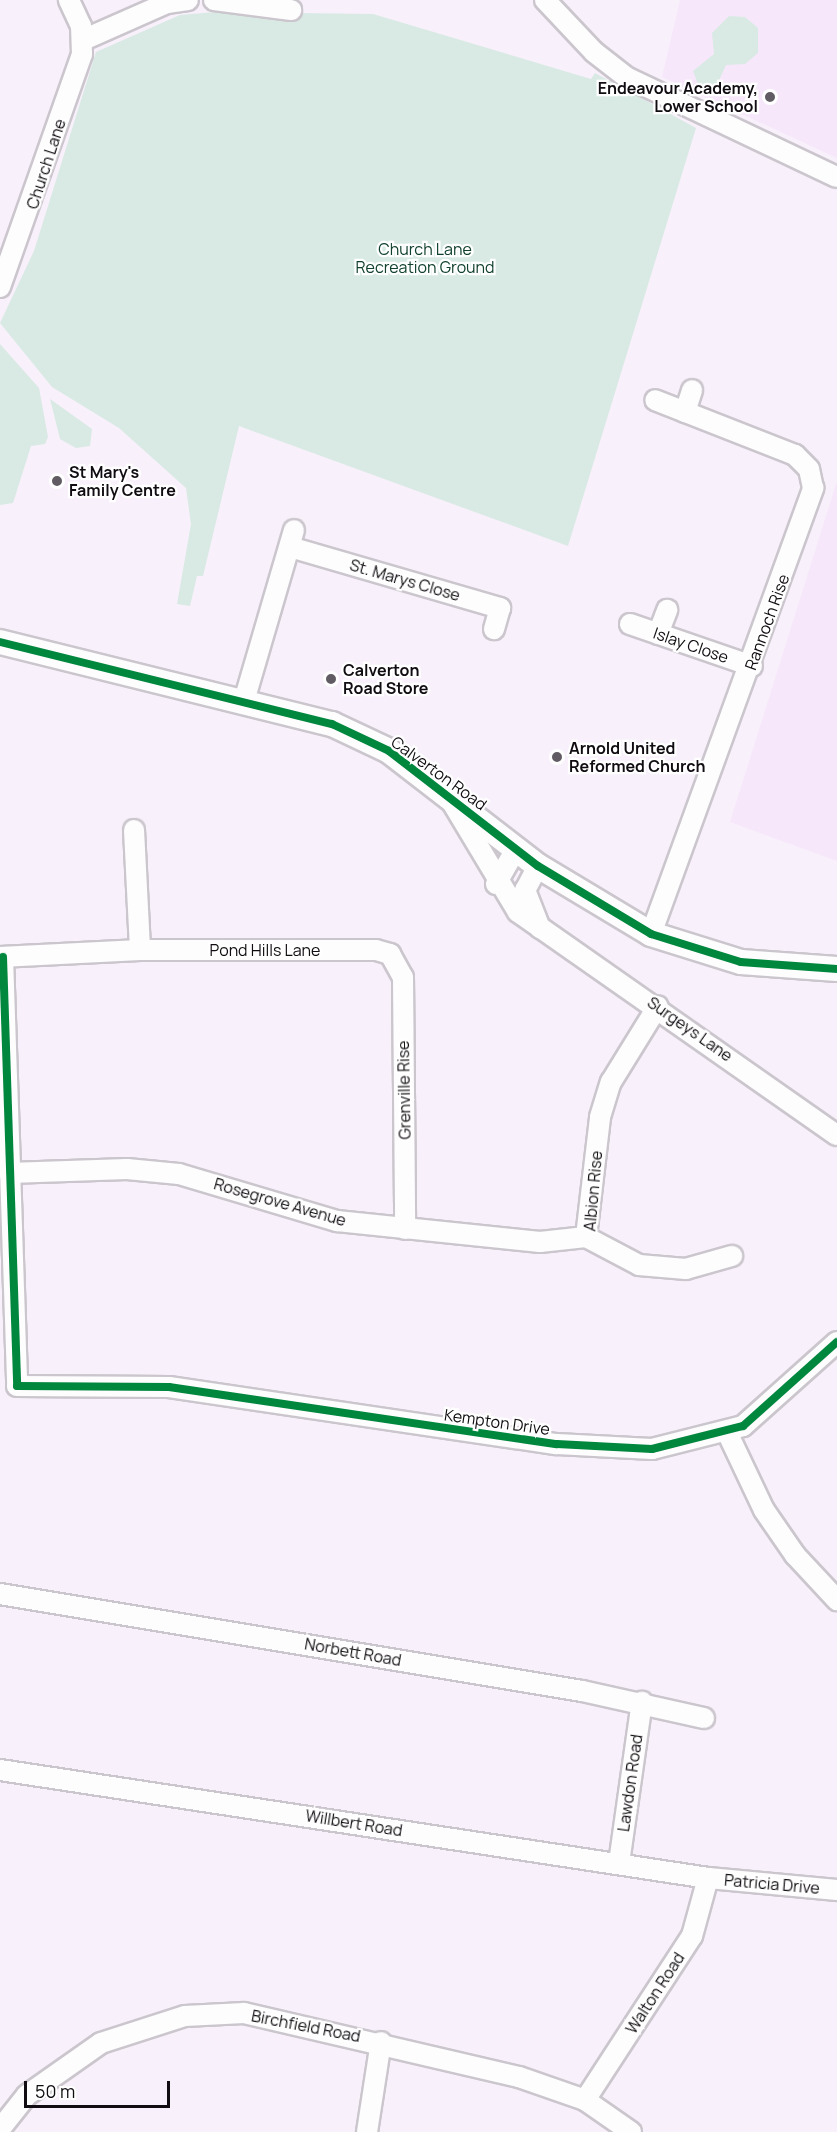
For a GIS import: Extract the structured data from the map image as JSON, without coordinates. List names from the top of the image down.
{
  "streets": {
    "street": [
      "Church Lane",
      "St. Marys Close",
      "Rannoch Rise",
      "Islay Close",
      "Calverton Road",
      "Pond Hills Lane",
      "Surgeys Lane",
      "Grenville Rise",
      "Albion Rise",
      "Rosegrove Avenue",
      "Kempton Drive",
      "Norbett Road",
      "Lawdon Road",
      "Willbert Road",
      "Patricia Drive",
      "Walton Road",
      "Birchfield Road"
    ]
  },
  "crossings": [
    ["St. Marys Close", "Calverton Road"],
    ["Rannoch Rise", "Islay Close"],
    ["Rannoch Rise", "Calverton Road"],
    ["Calverton Road", "Surgeys Lane"],
    ["Pond Hills Lane", "Grenville Rise"],
    ["Surgeys Lane", "Albion Rise"],
    ["Grenville Rise", "Rosegrove Avenue"],
    ["Albion Rise", "Rosegrove Avenue"],
    ["Rosegrove Avenue", "Kempton Drive"],
    ["Norbett Road", "Lawdon Road"],
    ["Lawdon Road", "Willbert Road"],
    ["Willbert Road", "Patricia Drive"],
    ["Willbert Road", "Walton Road"],
    ["Patricia Drive", "Walton Road"],
    ["Walton Road", "Birchfield Road"]
  ],
  "parks": ["Church Lane Recreation Ground"],
  "places": [
    "Endeavour Academy, Lower School",
    "St Mary's Family Centre",
    "Calverton Road Store",
    "Arnold United Reformed Church"
  ],
  "scale_bar": "50 m"
}
